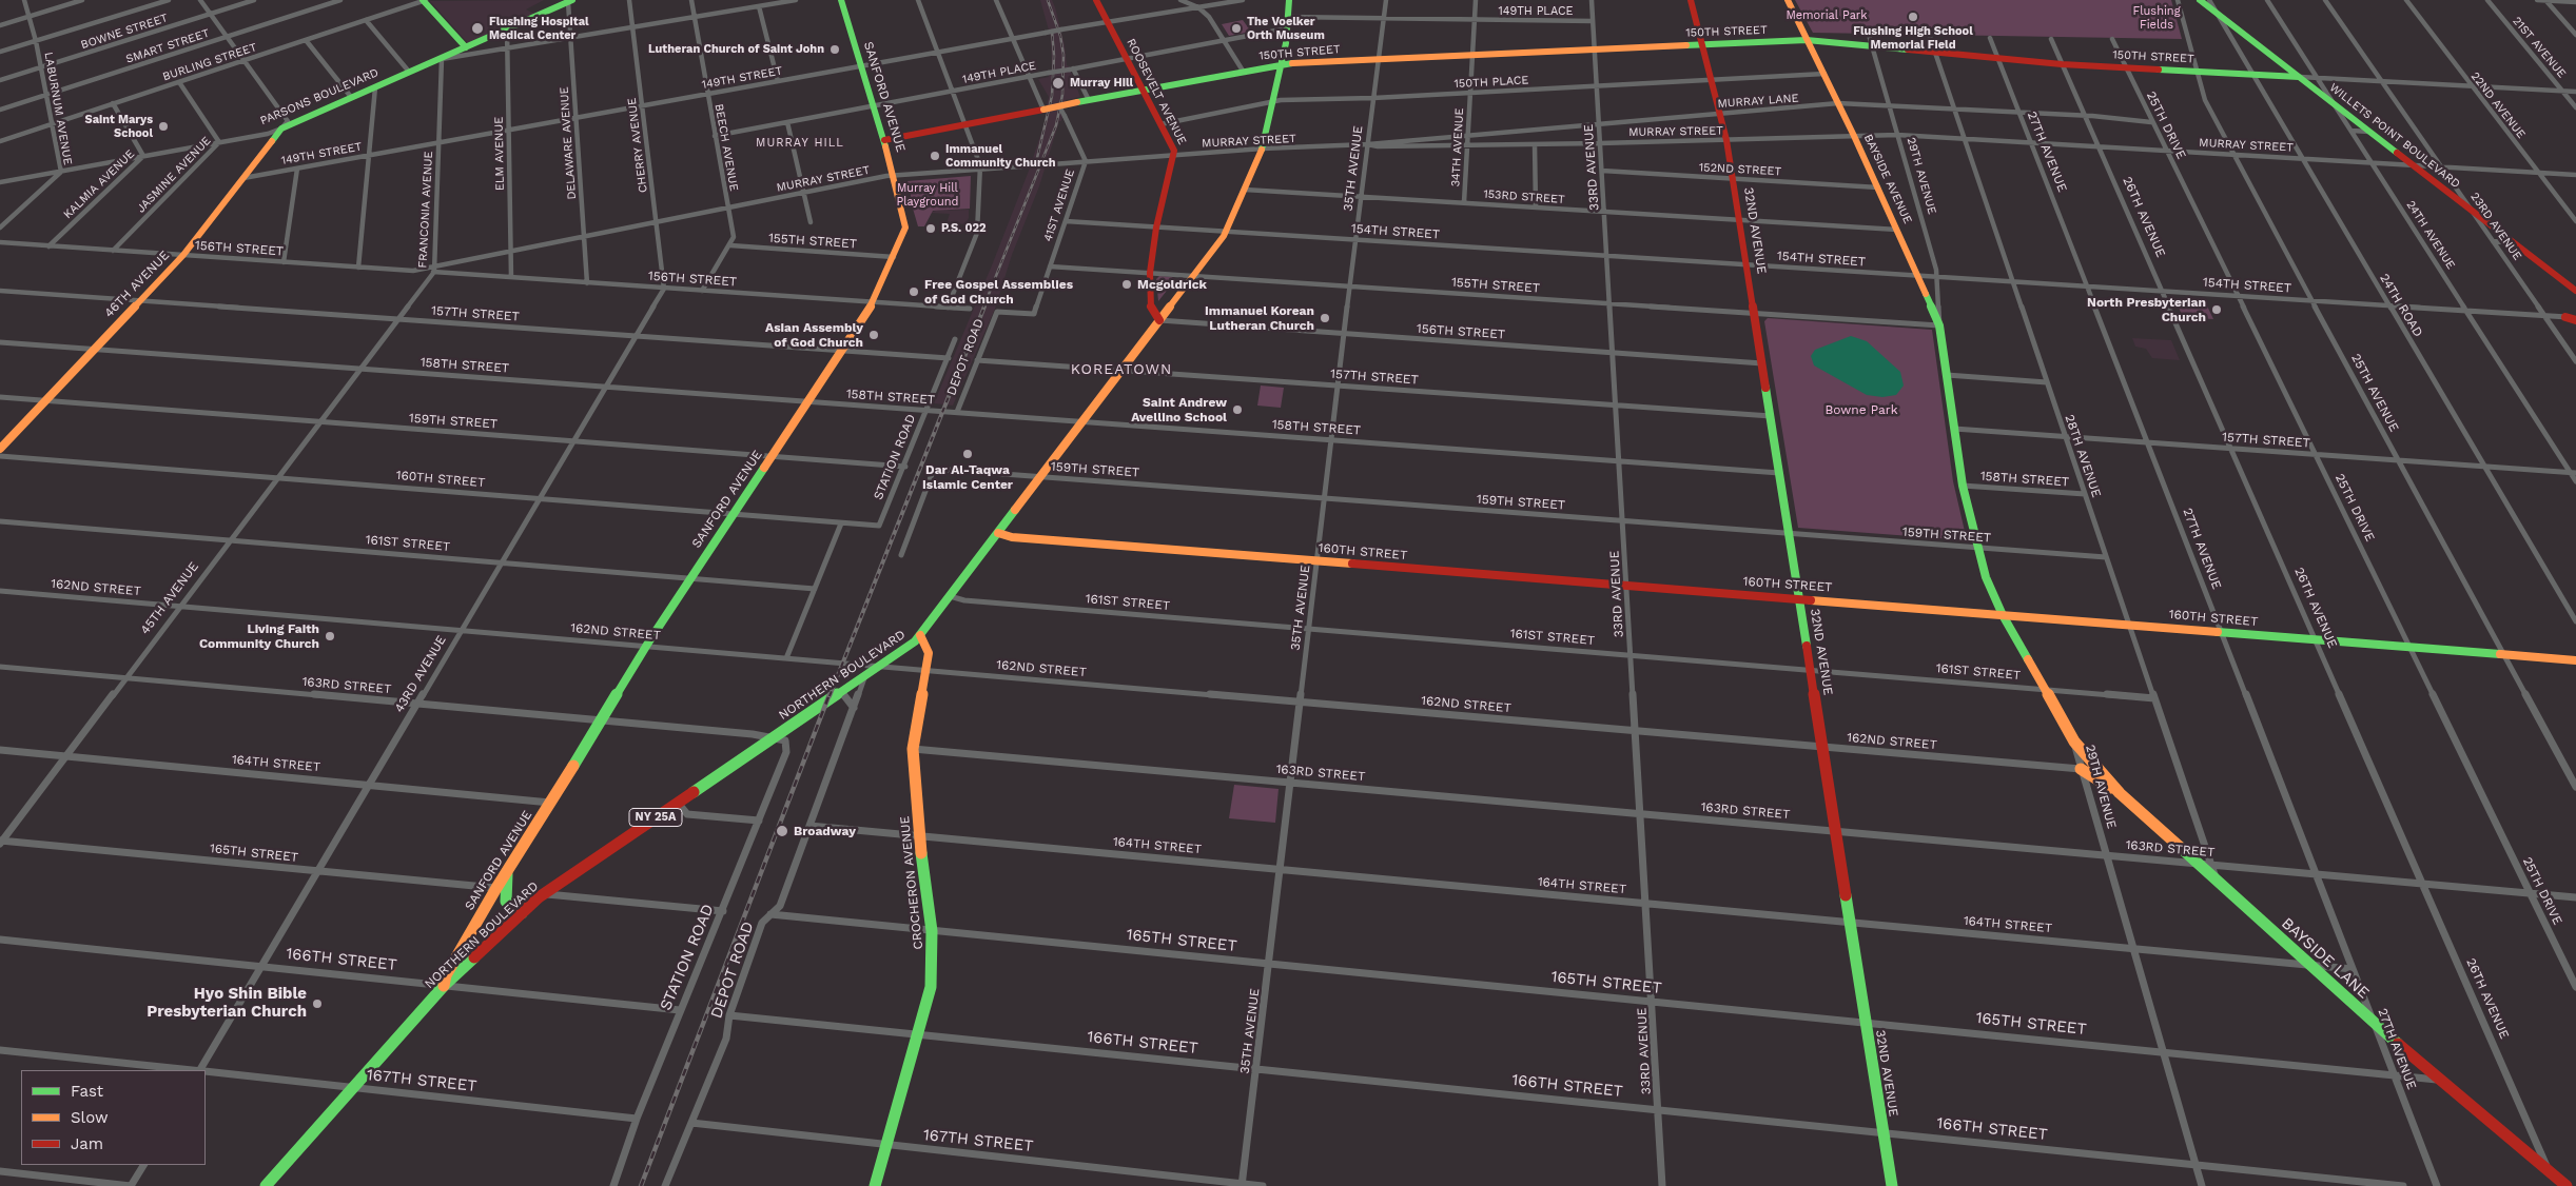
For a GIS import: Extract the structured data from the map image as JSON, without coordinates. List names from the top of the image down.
{
  "streets": {
    "street": [
      "149TH PLACE",
      "BOWNE STREET",
      "150TH STREET",
      "SMART STREET",
      "21ST AVENUE",
      "BURLING STREET",
      "149TH STREET",
      "150TH PLACE",
      "ROOSEVELT AVENUE",
      "PARSONS BOULEVARD",
      "SANFORD AVENUE",
      "MURRAY LANE",
      "22ND AVENUE",
      "LABURNUM AVENUE",
      "25TH DRIVE",
      "MURRAY STREET",
      "WILLETS POINT BOULEVARD",
      "DELAWARE AVENUE",
      "CHERRY AVENUE",
      "BEECH AVENUE",
      "34TH AVENUE",
      "27TH AVENUE",
      "ELM AVENUE",
      "33RD AVENUE",
      "35TH AVENUE",
      "152ND STREET",
      "JASMINE AVENUE",
      "29TH AVENUE",
      "BAYSIDE AVENUE",
      "KALMIA AVENUE",
      "153RD STREET",
      "41ST AVENUE",
      "FRANCONIA AVENUE",
      "26TH AVENUE",
      "23RD AVENUE",
      "32ND AVENUE",
      "154TH STREET",
      "24TH AVENUE",
      "155TH STREET",
      "156TH STREET",
      "46TH AVENUE",
      "24TH ROAD",
      "157TH STREET",
      "DEPOT ROAD",
      "158TH STREET",
      "25TH AVENUE",
      "159TH STREET",
      "28TH AVENUE",
      "STATION ROAD",
      "160TH STREET",
      "161ST STREET",
      "162ND STREET",
      "45TH AVENUE",
      "43RD AVENUE",
      "NORTHERN BOULEVARD",
      "163RD STREET",
      "164TH STREET",
      "NY 25A",
      "165TH STREET",
      "CROCHERON AVENUE",
      "BAYSIDE LANE",
      "166TH STREET",
      "167TH STREET"
    ]
  },
  "crossings": [
    ["149TH PLACE", "ROOSEVELT AVENUE"],
    ["149TH PLACE", "SANFORD AVENUE"],
    ["149TH PLACE", "BEECH AVENUE"],
    ["149TH PLACE", "34TH AVENUE"],
    ["149TH PLACE", "33RD AVENUE"],
    ["149TH PLACE", "35TH AVENUE"],
    ["149TH PLACE", "NORTHERN BOULEVARD"],
    ["BOWNE STREET", "LABURNUM AVENUE"],
    ["150TH STREET", "21ST AVENUE"],
    ["150TH STREET", "ROOSEVELT AVENUE"],
    ["150TH STREET", "SANFORD AVENUE"],
    ["150TH STREET", "22ND AVENUE"],
    ["150TH STREET", "25TH DRIVE"],
    ["150TH STREET", "WILLETS POINT BOULEVARD"],
    ["150TH STREET", "34TH AVENUE"],
    ["150TH STREET", "27TH AVENUE"],
    ["150TH STREET", "33RD AVENUE"],
    ["150TH STREET", "35TH AVENUE"],
    ["150TH STREET", "29TH AVENUE"],
    ["150TH STREET", "BAYSIDE AVENUE"],
    ["150TH STREET", "41ST AVENUE"],
    ["150TH STREET", "26TH AVENUE"],
    ["150TH STREET", "23RD AVENUE"],
    ["150TH STREET", "32ND AVENUE"],
    ["150TH STREET", "24TH AVENUE"],
    ["150TH STREET", "24TH ROAD"],
    ["150TH STREET", "25TH AVENUE"],
    ["150TH STREET", "28TH AVENUE"],
    ["150TH STREET", "NORTHERN BOULEVARD"],
    ["SMART STREET", "LABURNUM AVENUE"],
    ["BURLING STREET", "LABURNUM AVENUE"],
    ["BURLING STREET", "JASMINE AVENUE"],
    ["BURLING STREET", "KALMIA AVENUE"],
    ["149TH STREET", "ROOSEVELT AVENUE"],
    ["149TH STREET", "SANFORD AVENUE"],
    ["149TH STREET", "DELAWARE AVENUE"],
    ["149TH STREET", "CHERRY AVENUE"],
    ["149TH STREET", "BEECH AVENUE"],
    ["149TH STREET", "ELM AVENUE"],
    ["149TH STREET", "FRANCONIA AVENUE"],
    ["149TH STREET", "46TH AVENUE"],
    ["150TH PLACE", "ROOSEVELT AVENUE"],
    ["150TH PLACE", "34TH AVENUE"],
    ["150TH PLACE", "33RD AVENUE"],
    ["150TH PLACE", "35TH AVENUE"],
    ["150TH PLACE", "BAYSIDE AVENUE"],
    ["150TH PLACE", "32ND AVENUE"],
    ["150TH PLACE", "NORTHERN BOULEVARD"],
    ["ROOSEVELT AVENUE", "MURRAY STREET"],
    ["ROOSEVELT AVENUE", "154TH STREET"],
    ["ROOSEVELT AVENUE", "155TH STREET"],
    ["ROOSEVELT AVENUE", "156TH STREET"],
    ["ROOSEVELT AVENUE", "NORTHERN BOULEVARD"],
    ["PARSONS BOULEVARD", "LABURNUM AVENUE"],
    ["PARSONS BOULEVARD", "DELAWARE AVENUE"],
    ["PARSONS BOULEVARD", "ELM AVENUE"],
    ["PARSONS BOULEVARD", "JASMINE AVENUE"],
    ["PARSONS BOULEVARD", "KALMIA AVENUE"],
    ["PARSONS BOULEVARD", "FRANCONIA AVENUE"],
    ["PARSONS BOULEVARD", "46TH AVENUE"],
    ["SANFORD AVENUE", "MURRAY STREET"],
    ["SANFORD AVENUE", "155TH STREET"],
    ["SANFORD AVENUE", "156TH STREET"],
    ["SANFORD AVENUE", "157TH STREET"],
    ["SANFORD AVENUE", "158TH STREET"],
    ["SANFORD AVENUE", "159TH STREET"],
    ["SANFORD AVENUE", "160TH STREET"],
    ["SANFORD AVENUE", "161ST STREET"],
    ["SANFORD AVENUE", "162ND STREET"],
    ["SANFORD AVENUE", "NORTHERN BOULEVARD"],
    ["SANFORD AVENUE", "163RD STREET"],
    ["SANFORD AVENUE", "164TH STREET"],
    ["SANFORD AVENUE", "165TH STREET"],
    ["SANFORD AVENUE", "166TH STREET"],
    ["MURRAY LANE", "25TH DRIVE"],
    ["MURRAY LANE", "MURRAY STREET"],
    ["MURRAY LANE", "34TH AVENUE"],
    ["MURRAY LANE", "27TH AVENUE"],
    ["MURRAY LANE", "33RD AVENUE"],
    ["MURRAY LANE", "35TH AVENUE"],
    ["MURRAY LANE", "29TH AVENUE"],
    ["MURRAY LANE", "BAYSIDE AVENUE"],
    ["MURRAY LANE", "26TH AVENUE"],
    ["MURRAY LANE", "32ND AVENUE"],
    ["MURRAY LANE", "28TH AVENUE"],
    ["22ND AVENUE", "MURRAY STREET"],
    ["25TH DRIVE", "MURRAY STREET"],
    ["25TH DRIVE", "154TH STREET"],
    ["25TH DRIVE", "157TH STREET"],
    ["25TH DRIVE", "160TH STREET"],
    ["25TH DRIVE", "163RD STREET"],
    ["MURRAY STREET", "WILLETS POINT BOULEVARD"],
    ["MURRAY STREET", "DELAWARE AVENUE"],
    ["MURRAY STREET", "CHERRY AVENUE"],
    ["MURRAY STREET", "BEECH AVENUE"],
    ["MURRAY STREET", "34TH AVENUE"],
    ["MURRAY STREET", "27TH AVENUE"],
    ["MURRAY STREET", "ELM AVENUE"],
    ["MURRAY STREET", "33RD AVENUE"],
    ["MURRAY STREET", "35TH AVENUE"],
    ["MURRAY STREET", "29TH AVENUE"],
    ["MURRAY STREET", "BAYSIDE AVENUE"],
    ["MURRAY STREET", "41ST AVENUE"],
    ["MURRAY STREET", "FRANCONIA AVENUE"],
    ["MURRAY STREET", "26TH AVENUE"],
    ["MURRAY STREET", "23RD AVENUE"],
    ["MURRAY STREET", "32ND AVENUE"],
    ["MURRAY STREET", "24TH AVENUE"],
    ["MURRAY STREET", "156TH STREET"],
    ["MURRAY STREET", "24TH ROAD"],
    ["MURRAY STREET", "25TH AVENUE"],
    ["MURRAY STREET", "28TH AVENUE"],
    ["MURRAY STREET", "NORTHERN BOULEVARD"],
    ["WILLETS POINT BOULEVARD", "23RD AVENUE"],
    ["WILLETS POINT BOULEVARD", "24TH AVENUE"],
    ["WILLETS POINT BOULEVARD", "24TH ROAD"],
    ["DELAWARE AVENUE", "156TH STREET"],
    ["CHERRY AVENUE", "156TH STREET"],
    ["CHERRY AVENUE", "43RD AVENUE"],
    ["BEECH AVENUE", "155TH STREET"],
    ["34TH AVENUE", "153RD STREET"],
    ["27TH AVENUE", "154TH STREET"],
    ["27TH AVENUE", "157TH STREET"],
    ["27TH AVENUE", "160TH STREET"],
    ["27TH AVENUE", "163RD STREET"],
    ["27TH AVENUE", "164TH STREET"],
    ["27TH AVENUE", "165TH STREET"],
    ["27TH AVENUE", "BAYSIDE LANE"],
    ["ELM AVENUE", "156TH STREET"],
    ["33RD AVENUE", "152ND STREET"],
    ["33RD AVENUE", "153RD STREET"],
    ["33RD AVENUE", "154TH STREET"],
    ["33RD AVENUE", "155TH STREET"],
    ["33RD AVENUE", "156TH STREET"],
    ["33RD AVENUE", "157TH STREET"],
    ["33RD AVENUE", "158TH STREET"],
    ["33RD AVENUE", "159TH STREET"],
    ["33RD AVENUE", "160TH STREET"],
    ["33RD AVENUE", "161ST STREET"],
    ["33RD AVENUE", "162ND STREET"],
    ["33RD AVENUE", "163RD STREET"],
    ["33RD AVENUE", "164TH STREET"],
    ["33RD AVENUE", "165TH STREET"],
    ["33RD AVENUE", "166TH STREET"],
    ["35TH AVENUE", "153RD STREET"],
    ["35TH AVENUE", "154TH STREET"],
    ["35TH AVENUE", "155TH STREET"],
    ["35TH AVENUE", "156TH STREET"],
    ["35TH AVENUE", "157TH STREET"],
    ["35TH AVENUE", "158TH STREET"],
    ["35TH AVENUE", "159TH STREET"],
    ["35TH AVENUE", "160TH STREET"],
    ["35TH AVENUE", "161ST STREET"],
    ["35TH AVENUE", "162ND STREET"],
    ["35TH AVENUE", "163RD STREET"],
    ["35TH AVENUE", "164TH STREET"],
    ["35TH AVENUE", "165TH STREET"],
    ["35TH AVENUE", "166TH STREET"],
    ["35TH AVENUE", "167TH STREET"],
    ["152ND STREET", "BAYSIDE AVENUE"],
    ["152ND STREET", "32ND AVENUE"],
    ["JASMINE AVENUE", "156TH STREET"],
    ["29TH AVENUE", "BAYSIDE AVENUE"],
    ["29TH AVENUE", "154TH STREET"],
    ["29TH AVENUE", "155TH STREET"],
    ["29TH AVENUE", "157TH STREET"],
    ["29TH AVENUE", "158TH STREET"],
    ["29TH AVENUE", "159TH STREET"],
    ["29TH AVENUE", "160TH STREET"],
    ["29TH AVENUE", "161ST STREET"],
    ["29TH AVENUE", "162ND STREET"],
    ["29TH AVENUE", "163RD STREET"],
    ["29TH AVENUE", "164TH STREET"],
    ["29TH AVENUE", "165TH STREET"],
    ["29TH AVENUE", "BAYSIDE LANE"],
    ["29TH AVENUE", "166TH STREET"],
    ["BAYSIDE AVENUE", "153RD STREET"],
    ["BAYSIDE AVENUE", "154TH STREET"],
    ["BAYSIDE AVENUE", "155TH STREET"],
    ["KALMIA AVENUE", "156TH STREET"],
    ["153RD STREET", "32ND AVENUE"],
    ["153RD STREET", "NORTHERN BOULEVARD"],
    ["41ST AVENUE", "154TH STREET"],
    ["41ST AVENUE", "155TH STREET"],
    ["41ST AVENUE", "DEPOT ROAD"],
    ["FRANCONIA AVENUE", "156TH STREET"],
    ["FRANCONIA AVENUE", "157TH STREET"],
    ["FRANCONIA AVENUE", "158TH STREET"],
    ["FRANCONIA AVENUE", "45TH AVENUE"],
    ["26TH AVENUE", "154TH STREET"],
    ["26TH AVENUE", "157TH STREET"],
    ["26TH AVENUE", "160TH STREET"],
    ["26TH AVENUE", "163RD STREET"],
    ["26TH AVENUE", "BAYSIDE LANE"],
    ["23RD AVENUE", "154TH STREET"],
    ["32ND AVENUE", "154TH STREET"],
    ["32ND AVENUE", "155TH STREET"],
    ["32ND AVENUE", "156TH STREET"],
    ["32ND AVENUE", "157TH STREET"],
    ["32ND AVENUE", "158TH STREET"],
    ["32ND AVENUE", "159TH STREET"],
    ["32ND AVENUE", "160TH STREET"],
    ["32ND AVENUE", "161ST STREET"],
    ["32ND AVENUE", "162ND STREET"],
    ["32ND AVENUE", "163RD STREET"],
    ["32ND AVENUE", "164TH STREET"],
    ["32ND AVENUE", "165TH STREET"],
    ["32ND AVENUE", "166TH STREET"],
    ["154TH STREET", "24TH AVENUE"],
    ["154TH STREET", "24TH ROAD"],
    ["154TH STREET", "25TH AVENUE"],
    ["154TH STREET", "28TH AVENUE"],
    ["154TH STREET", "NORTHERN BOULEVARD"],
    ["24TH AVENUE", "157TH STREET"],
    ["155TH STREET", "NORTHERN BOULEVARD"],
    ["156TH STREET", "46TH AVENUE"],
    ["156TH STREET", "43RD AVENUE"],
    ["156TH STREET", "NORTHERN BOULEVARD"],
    ["46TH AVENUE", "157TH STREET"],
    ["46TH AVENUE", "158TH STREET"],
    ["46TH AVENUE", "159TH STREET"],
    ["24TH ROAD", "157TH STREET"],
    ["157TH STREET", "DEPOT ROAD"],
    ["157TH STREET", "25TH AVENUE"],
    ["157TH STREET", "28TH AVENUE"],
    ["157TH STREET", "STATION ROAD"],
    ["157TH STREET", "43RD AVENUE"],
    ["157TH STREET", "NORTHERN BOULEVARD"],
    ["DEPOT ROAD", "158TH STREET"],
    ["DEPOT ROAD", "NORTHERN BOULEVARD"],
    ["DEPOT ROAD", "164TH STREET"],
    ["DEPOT ROAD", "165TH STREET"],
    ["DEPOT ROAD", "166TH STREET"],
    ["DEPOT ROAD", "167TH STREET"],
    ["158TH STREET", "28TH AVENUE"],
    ["158TH STREET", "STATION ROAD"],
    ["158TH STREET", "45TH AVENUE"],
    ["158TH STREET", "43RD AVENUE"],
    ["158TH STREET", "NORTHERN BOULEVARD"],
    ["25TH AVENUE", "160TH STREET"],
    ["159TH STREET", "28TH AVENUE"],
    ["159TH STREET", "STATION ROAD"],
    ["159TH STREET", "45TH AVENUE"],
    ["159TH STREET", "43RD AVENUE"],
    ["159TH STREET", "NORTHERN BOULEVARD"],
    ["28TH AVENUE", "160TH STREET"],
    ["28TH AVENUE", "161ST STREET"],
    ["28TH AVENUE", "163RD STREET"],
    ["28TH AVENUE", "BAYSIDE LANE"],
    ["STATION ROAD", "160TH STREET"],
    ["STATION ROAD", "163RD STREET"],
    ["STATION ROAD", "166TH STREET"],
    ["STATION ROAD", "167TH STREET"],
    ["160TH STREET", "45TH AVENUE"],
    ["160TH STREET", "43RD AVENUE"],
    ["160TH STREET", "NORTHERN BOULEVARD"],
    ["161ST STREET", "45TH AVENUE"],
    ["161ST STREET", "43RD AVENUE"],
    ["161ST STREET", "NORTHERN BOULEVARD"],
    ["162ND STREET", "45TH AVENUE"],
    ["162ND STREET", "43RD AVENUE"],
    ["162ND STREET", "NORTHERN BOULEVARD"],
    ["162ND STREET", "CROCHERON AVENUE"],
    ["45TH AVENUE", "163RD STREET"],
    ["45TH AVENUE", "164TH STREET"],
    ["45TH AVENUE", "165TH STREET"],
    ["43RD AVENUE", "163RD STREET"],
    ["43RD AVENUE", "164TH STREET"],
    ["43RD AVENUE", "165TH STREET"],
    ["43RD AVENUE", "166TH STREET"],
    ["NORTHERN BOULEVARD", "163RD STREET"],
    ["NORTHERN BOULEVARD", "CROCHERON AVENUE"],
    ["NORTHERN BOULEVARD", "166TH STREET"],
    ["NORTHERN BOULEVARD", "167TH STREET"],
    ["163RD STREET", "CROCHERON AVENUE"],
    ["163RD STREET", "BAYSIDE LANE"],
    ["164TH STREET", "CROCHERON AVENUE"],
    ["164TH STREET", "BAYSIDE LANE"],
    ["165TH STREET", "CROCHERON AVENUE"],
    ["165TH STREET", "BAYSIDE LANE"],
    ["CROCHERON AVENUE", "166TH STREET"],
    ["CROCHERON AVENUE", "167TH STREET"]
  ],
  "districts": ["MURRAY HILL", "KOREATOWN"],
  "parks": [
    "Flushing Fields",
    "Memorial Park",
    "Murray Hill Playground",
    "Bowne Park"
  ],
  "places": [
    "Flushing High School Memorial Field",
    "Flushing Hospital Medical Center",
    "The Voelker Orth Museum",
    "Lutheran Church of Saint John",
    "Murray Hill",
    "Saint Marys School",
    "Immanuel Community Church",
    "P.S. 022",
    "Mcgoldrick",
    "Free Gospel Assemblies of God Church",
    "North Presbyterian Church",
    "Immanuel Korean Lutheran Church",
    "Asian Assembly of God Church",
    "Saint Andrew Avellino School",
    "Dar Al-Taqwa Islamic Center",
    "Living Faith Community Church",
    "Broadway",
    "Hyo Shin Bible Presbyterian Church"
  ],
  "legend": ["Fast", "Slow", "Jam"]
}
